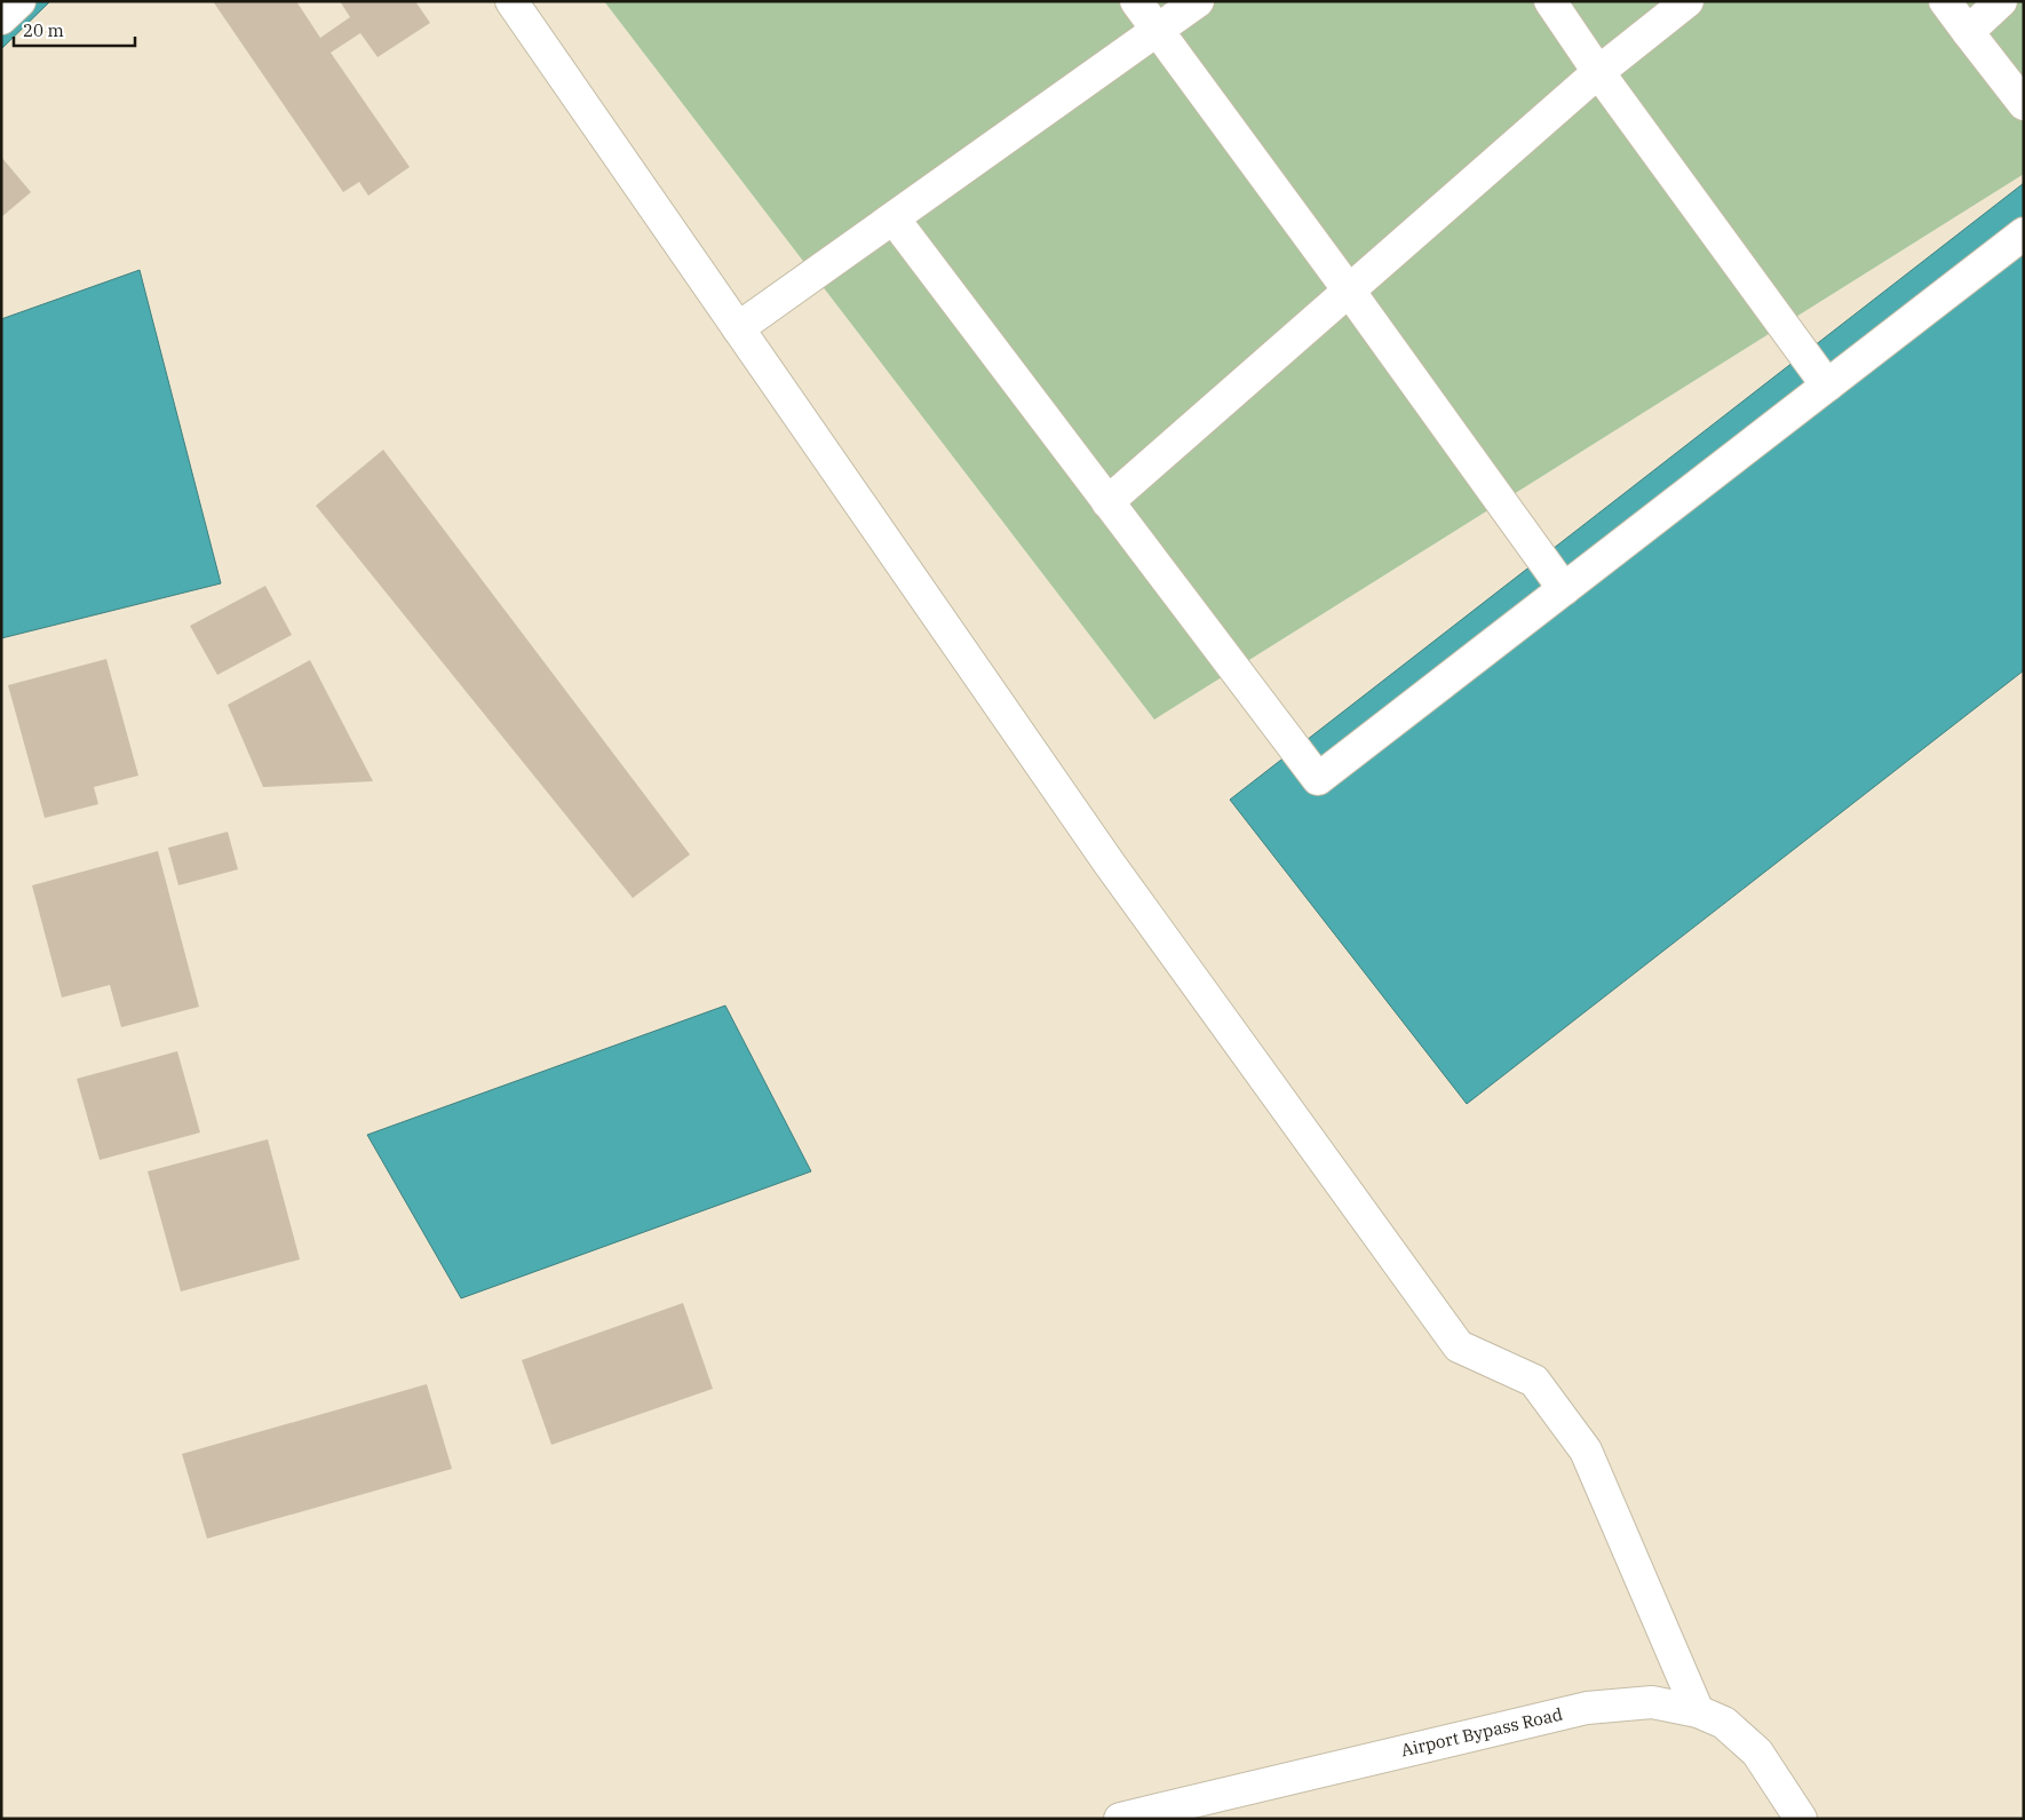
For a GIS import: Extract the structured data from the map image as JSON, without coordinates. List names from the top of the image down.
{
  "streets": {
    "street": ["Airport Bypass Road"]
  },
  "scale_bar": "20 m"
}
